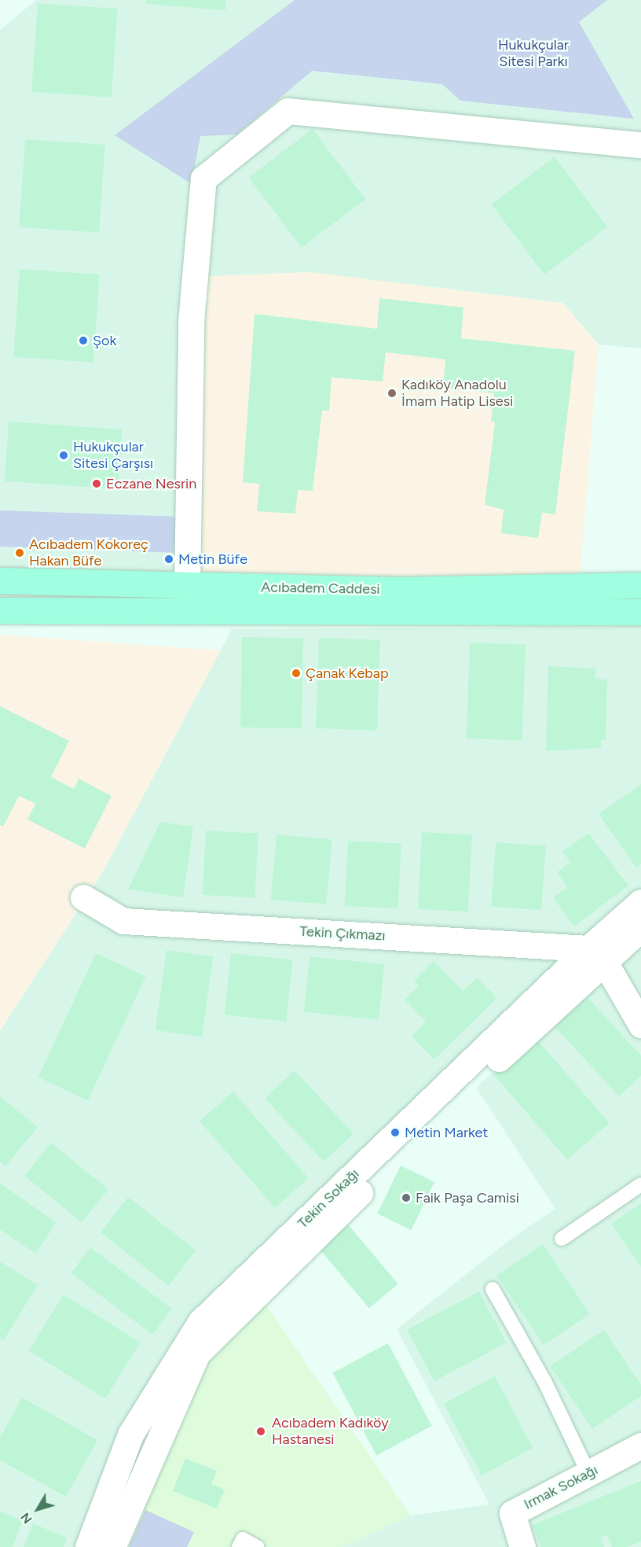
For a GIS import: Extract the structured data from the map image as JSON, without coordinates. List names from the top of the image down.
{
  "streets": {
    "main road": ["Acıbadem Caddesi"],
    "street": ["Tekin Çıkmazı", "Tekin Sokağı", "Irmak Sokağı"]
  },
  "crossings": [
    ["Tekin Çıkmazı", "Tekin Sokağı"]
  ],
  "parks": ["Hukukçular Sitesi Parkı"],
  "places": [
    "Şok",
    "Kadıköy Anadolu İmam Hatip Lisesi",
    "Hukukçular Sitesi Çarşısı",
    "Eczane Nesrin",
    "Acıbadem Kokoreç Hakan Büfe",
    "Metin Büfe",
    "Çanak Kebap",
    "Metin Market",
    "Faik Paşa Camisi",
    "Acıbadem Kadıköy Hastanesi"
  ],
  "north": "bottom left"
}
